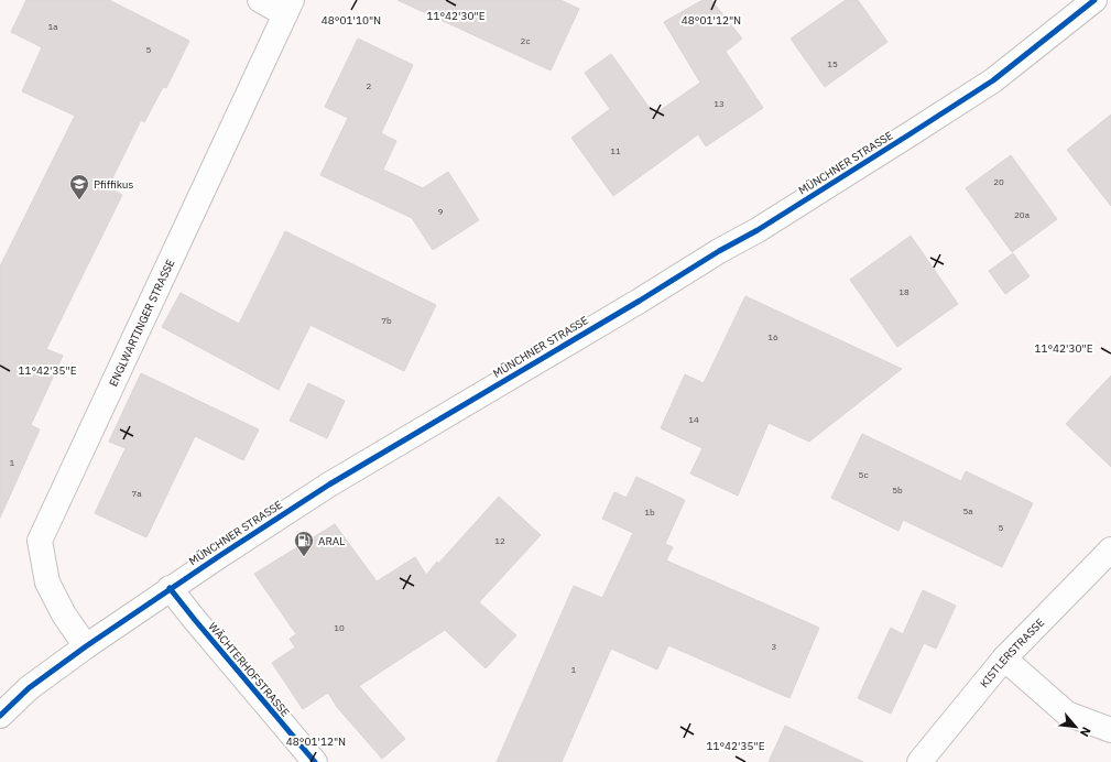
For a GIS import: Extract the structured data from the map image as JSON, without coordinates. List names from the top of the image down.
{
  "streets": {
    "street": [
      "MÜNCHNER STRASSE",
      "ENGLWARTINGER STRASSE",
      "KISTLERSTRASSE",
      "WÄCHTERHOFSTRASSE"
    ]
  },
  "crossings": [
    ["MÜNCHNER STRASSE", "ENGLWARTINGER STRASSE"],
    ["MÜNCHNER STRASSE", "WÄCHTERHOFSTRASSE"]
  ],
  "places": {
    "school or university": ["Pfiffikus"],
    "fuel station": ["ARAL"]
  },
  "house_numbers": [
    "1a",
    "2c",
    "5",
    "15",
    "2",
    "13",
    "11",
    "20",
    "9",
    "20a",
    "18",
    "7b",
    "16",
    "14",
    "1",
    "5c",
    "5b",
    "7a",
    "5a",
    "1b",
    "5",
    "12",
    "10",
    "3",
    "1"
  ],
  "north": "bottom right",
  "coordinates": [
    "11°42'30\"E",
    "48°01'10\"N",
    "48°01'12\"N",
    "11°42'35\"E"
  ]
}
